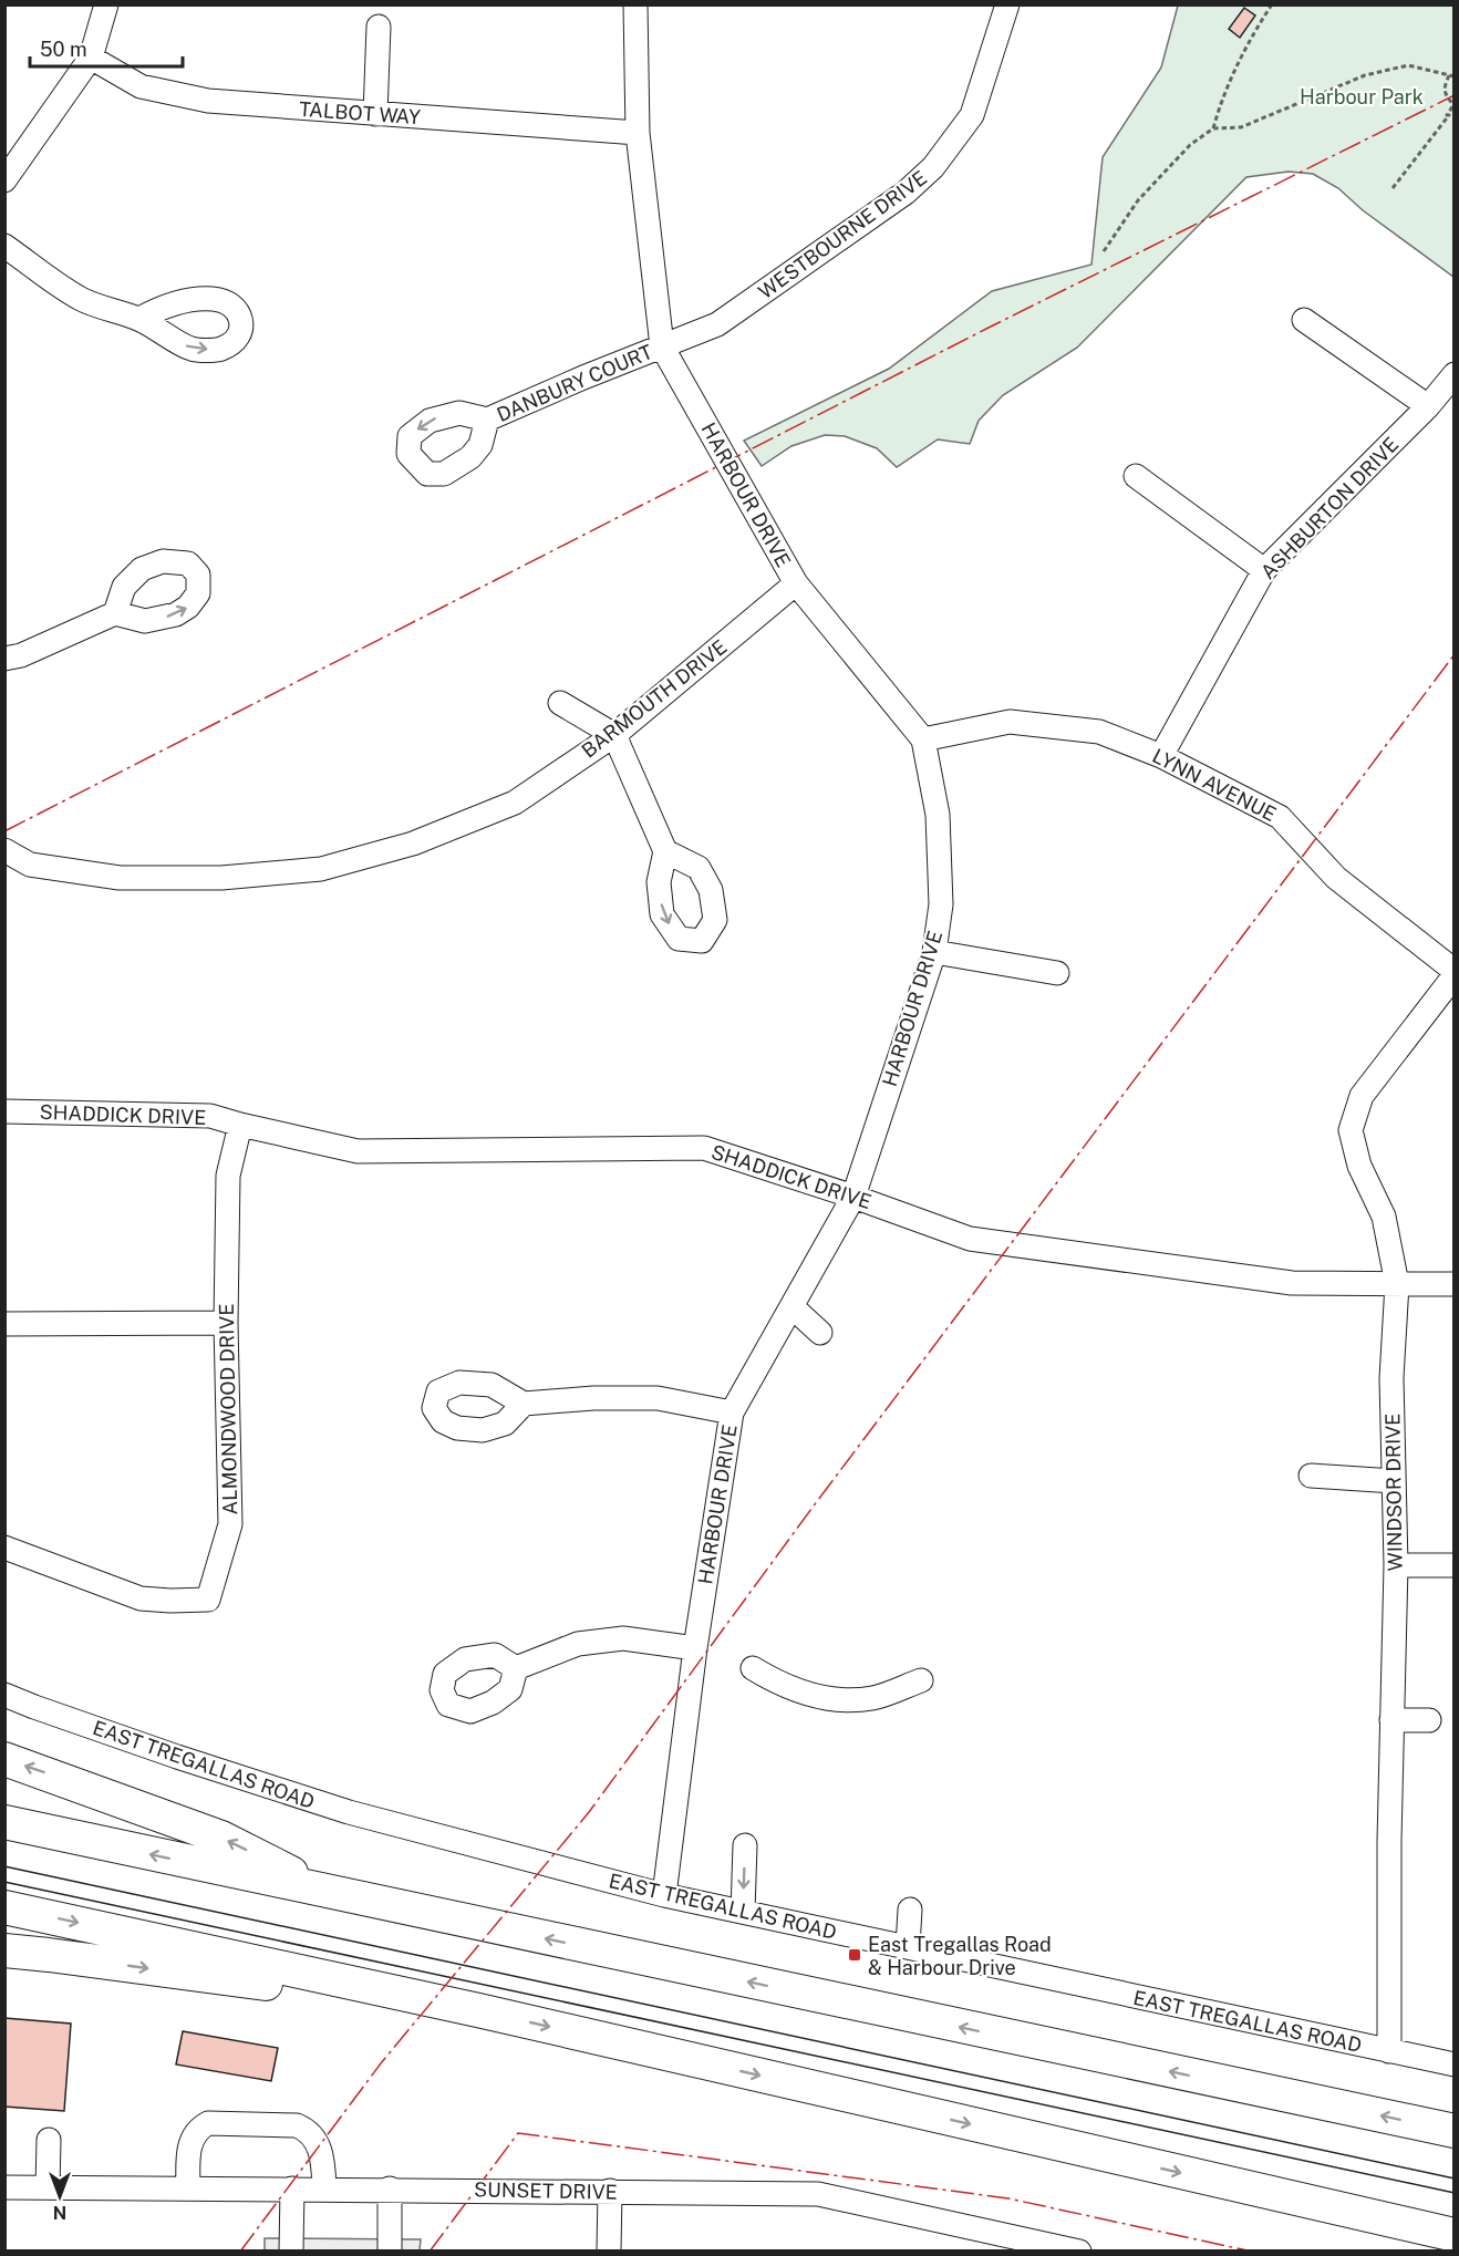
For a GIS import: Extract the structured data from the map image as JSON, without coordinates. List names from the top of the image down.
{
  "streets": {
    "street": [
      "TALBOT WAY",
      "WESTBOURNE DRIVE",
      "DANBURY COURT",
      "HARBOUR DRIVE",
      "ASHBURTON DRIVE",
      "BARMOUTH DRIVE",
      "LYNN AVENUE",
      "SHADDICK DRIVE",
      "ALMONDWOOD DRIVE",
      "WINDSOR DRIVE",
      "EAST TREGALLAS ROAD",
      "SUNSET DRIVE"
    ]
  },
  "crossings": [
    ["TALBOT WAY", "HARBOUR DRIVE"],
    ["WESTBOURNE DRIVE", "DANBURY COURT"],
    ["WESTBOURNE DRIVE", "HARBOUR DRIVE"],
    ["DANBURY COURT", "HARBOUR DRIVE"],
    ["HARBOUR DRIVE", "BARMOUTH DRIVE"],
    ["HARBOUR DRIVE", "LYNN AVENUE"],
    ["HARBOUR DRIVE", "SHADDICK DRIVE"],
    ["HARBOUR DRIVE", "EAST TREGALLAS ROAD"],
    ["ASHBURTON DRIVE", "LYNN AVENUE"],
    ["LYNN AVENUE", "WINDSOR DRIVE"],
    ["SHADDICK DRIVE", "ALMONDWOOD DRIVE"],
    ["SHADDICK DRIVE", "WINDSOR DRIVE"],
    ["WINDSOR DRIVE", "EAST TREGALLAS ROAD"]
  ],
  "parks": ["Harbour Park"],
  "places": {
    "transit": ["East Tregallas Road & Harbour Drive"]
  },
  "scale_bar": "50 m",
  "north": "bottom"
}
